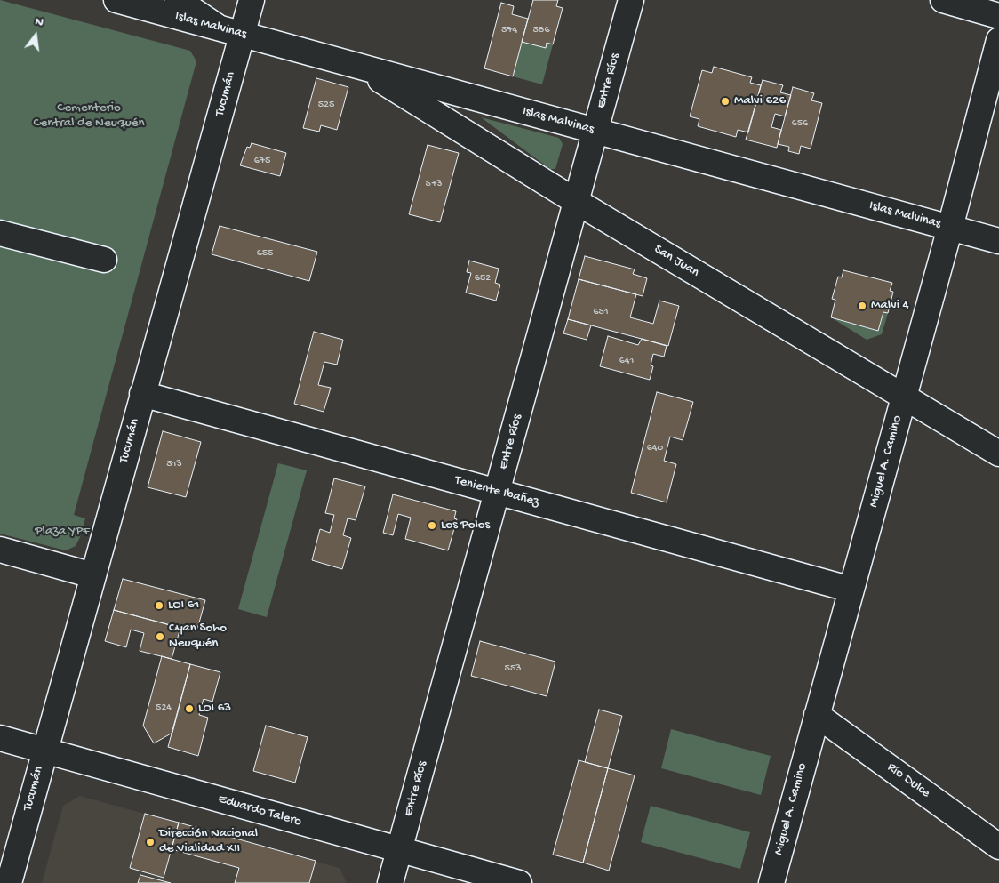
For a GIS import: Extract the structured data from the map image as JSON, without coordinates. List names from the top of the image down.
{
  "streets": {
    "street": [
      "Islas Malvinas",
      "Entre Ríos",
      "Tucumán",
      "San Juan",
      "Miguel A. Camino",
      "Teniente Ibañez",
      "Río Dulce",
      "Eduardo Talero"
    ]
  },
  "crossings": [
    ["Islas Malvinas", "Entre Ríos"],
    ["Islas Malvinas", "Tucumán"],
    ["Islas Malvinas", "San Juan"],
    ["Islas Malvinas", "Miguel A. Camino"],
    ["Entre Ríos", "San Juan"],
    ["Entre Ríos", "Teniente Ibañez"],
    ["Entre Ríos", "Eduardo Talero"],
    ["Tucumán", "Teniente Ibañez"],
    ["Tucumán", "Eduardo Talero"],
    ["San Juan", "Miguel A. Camino"],
    ["Miguel A. Camino", "Teniente Ibañez"],
    ["Miguel A. Camino", "Río Dulce"]
  ],
  "parks": ["Cementerio Central de Neuquén", "Plaza YPF"],
  "places": [
    "Malvi 626",
    "Malvi 4",
    "Los Polos",
    "LOI 61",
    "Cyan Soho Neuquén",
    "LOI 63",
    "Dirección Nacional de Vialidad XII"
  ],
  "house_numbers": [
    "574",
    "586",
    "525",
    "656",
    "675",
    "573",
    "655",
    "652",
    "651",
    "641",
    "640",
    "513",
    "553",
    "524"
  ],
  "north": "top"
}
